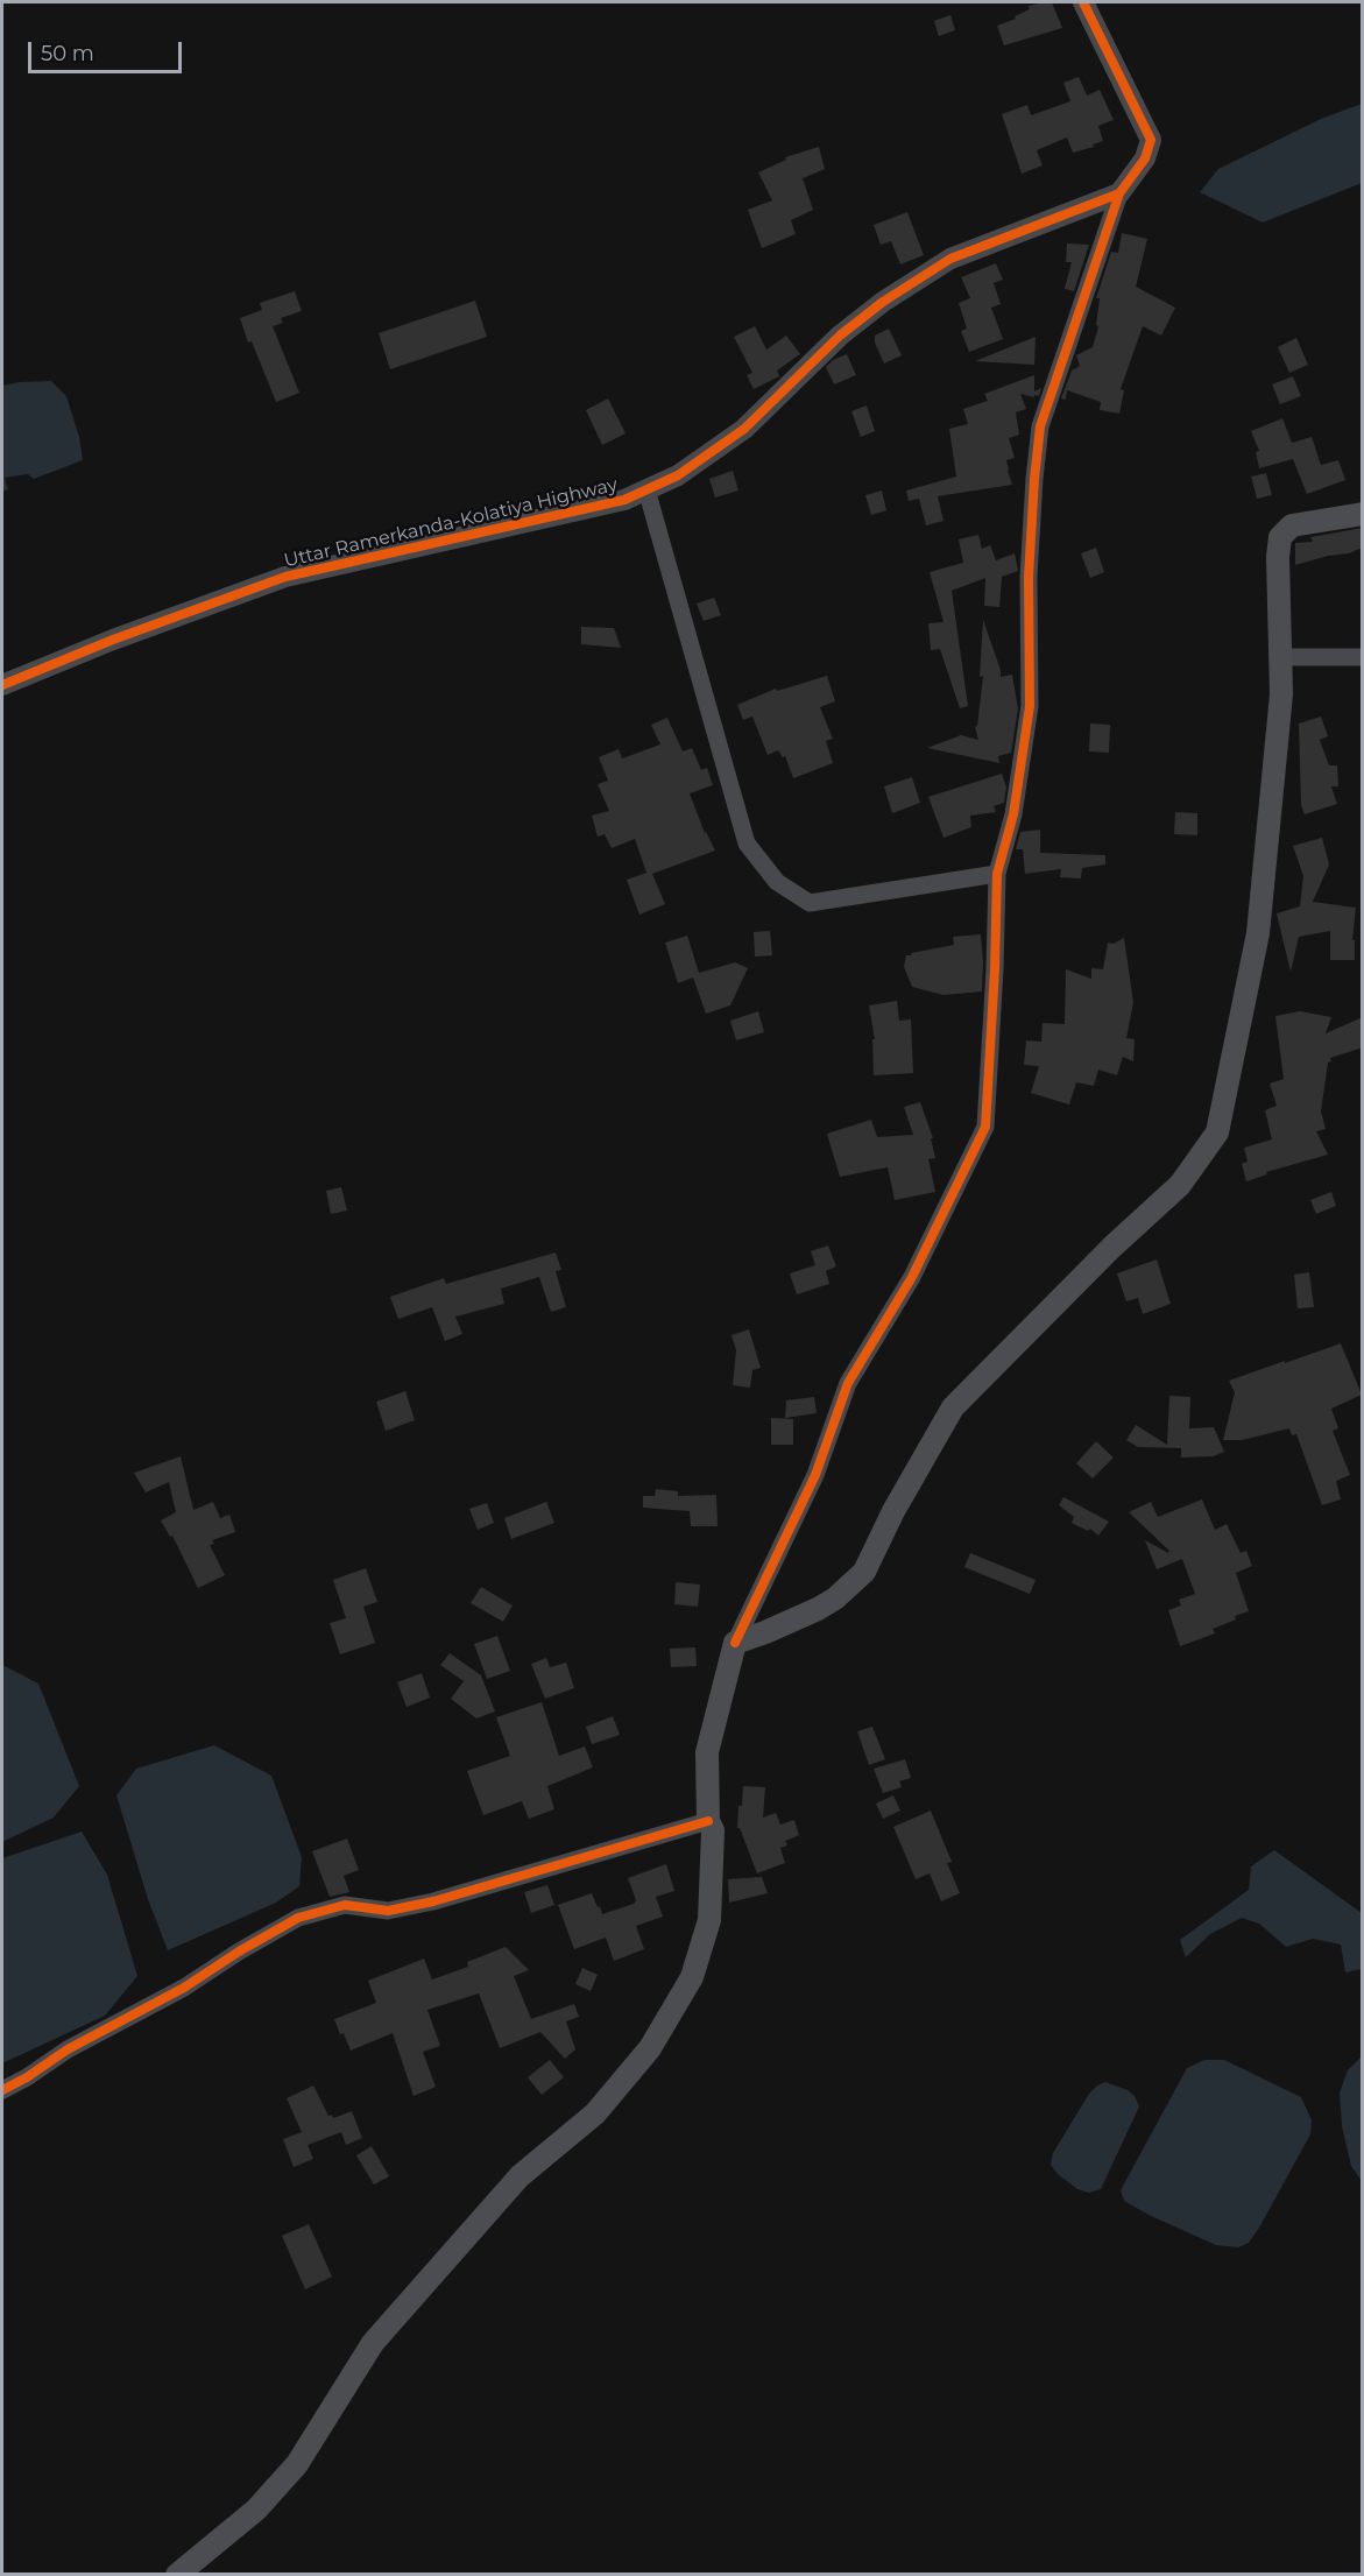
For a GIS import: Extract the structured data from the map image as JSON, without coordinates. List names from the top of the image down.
{
  "streets": {
    "street": ["Uttar Ramerkanda-Kolatiya Highway"]
  },
  "scale_bar": "50 m"
}
